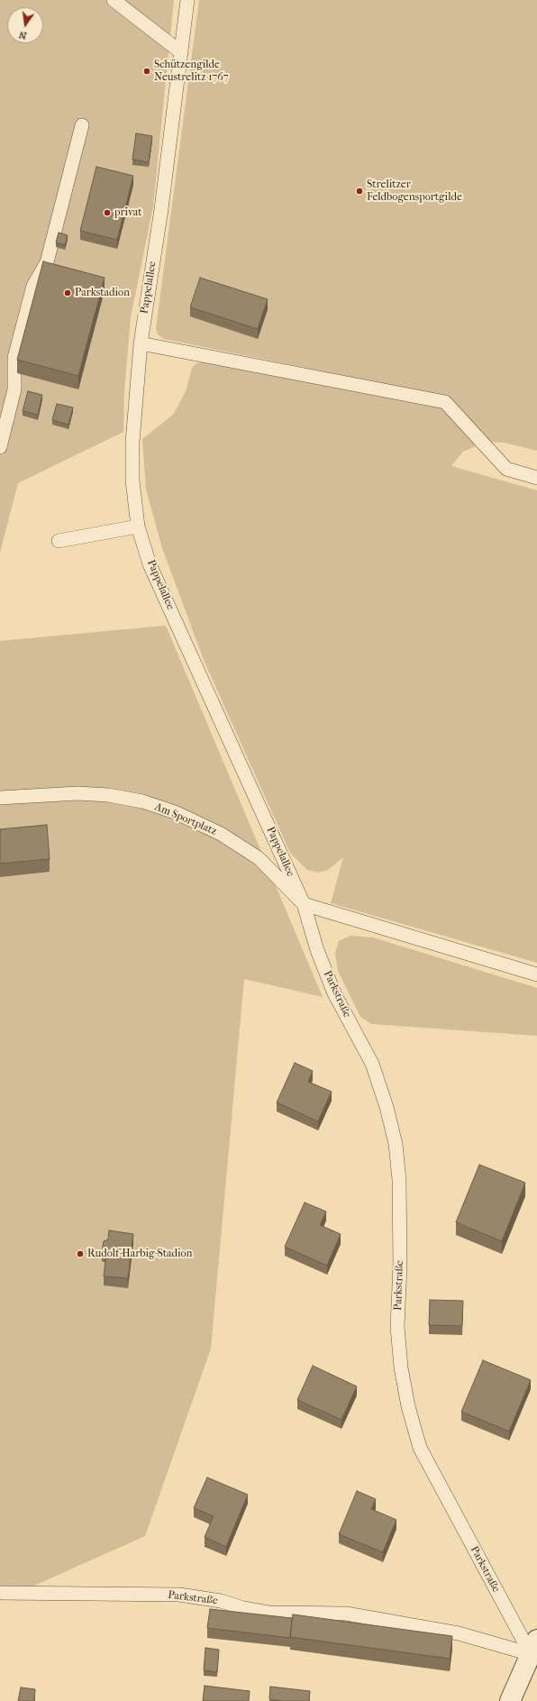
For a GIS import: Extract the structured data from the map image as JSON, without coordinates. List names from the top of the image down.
{
  "streets": {
    "lane": ["Pappelallee", "Am Sportplatz", "Parkstraße"]
  },
  "crossings": [
    ["Pappelallee", "Am Sportplatz"],
    ["Pappelallee", "Parkstraße"],
    ["Am Sportplatz", "Parkstraße"]
  ],
  "places": [
    "Schützengilde Neustrelitz 1767",
    "Strelitzer Feldbogensportgilde",
    "privat",
    "Parkstadion",
    "Rudolf-Harbig-Stadion"
  ],
  "north": "bottom"
}
